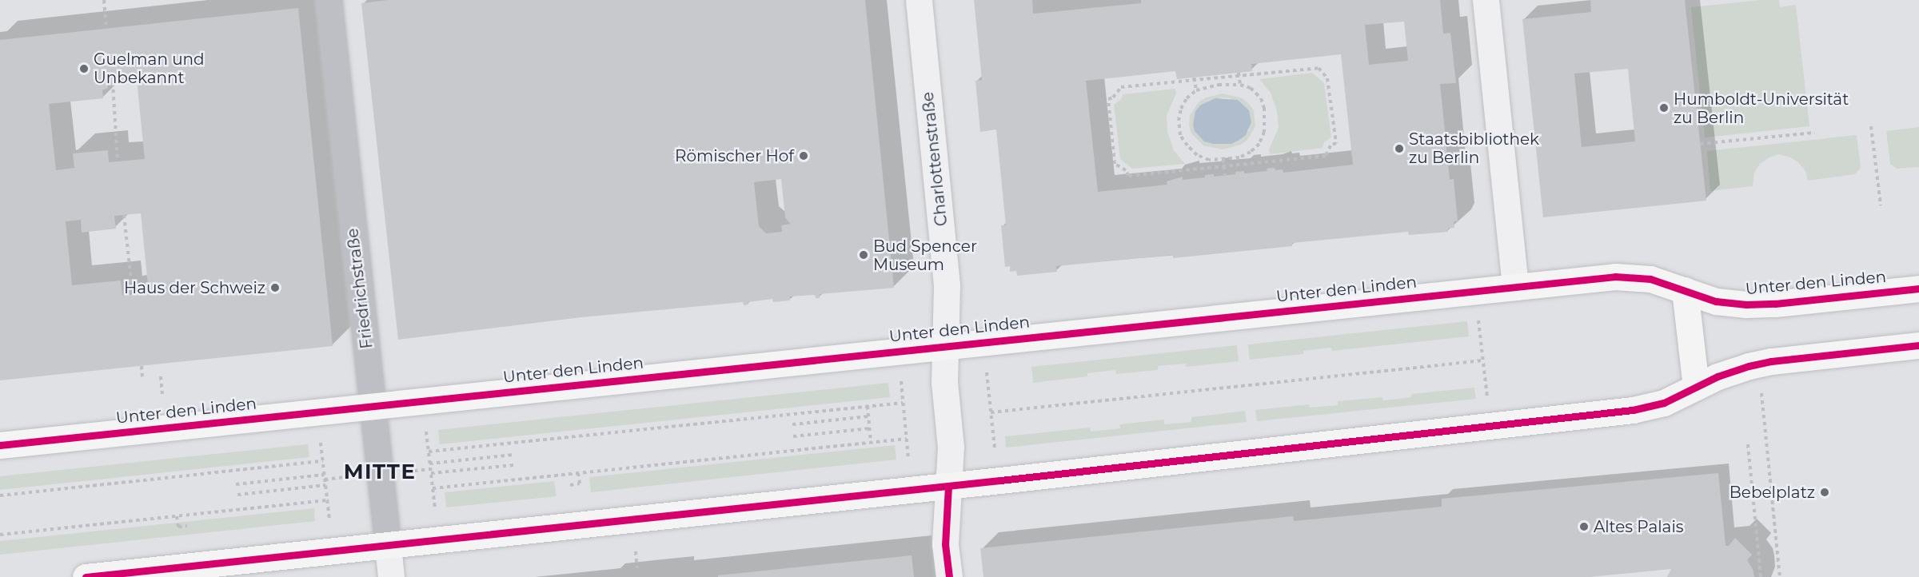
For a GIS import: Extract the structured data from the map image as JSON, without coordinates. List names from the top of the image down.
{
  "streets": {
    "main road": ["Unter den Linden", "Friedrichstraße"],
    "street": ["Charlottenstraße"]
  },
  "crossings": [
    ["Charlottenstraße", "Unter den Linden"],
    ["Unter den Linden", "Friedrichstraße"]
  ],
  "districts": ["MITTE"],
  "places": [
    "Guelman und Unbekannt",
    "Humboldt-Universität zu Berlin",
    "Staatsbibliothek zu Berlin",
    "Römischer Hof",
    "Bud Spencer Museum",
    "Haus der Schweiz",
    "Bebelplatz",
    "Altes Palais"
  ]
}
